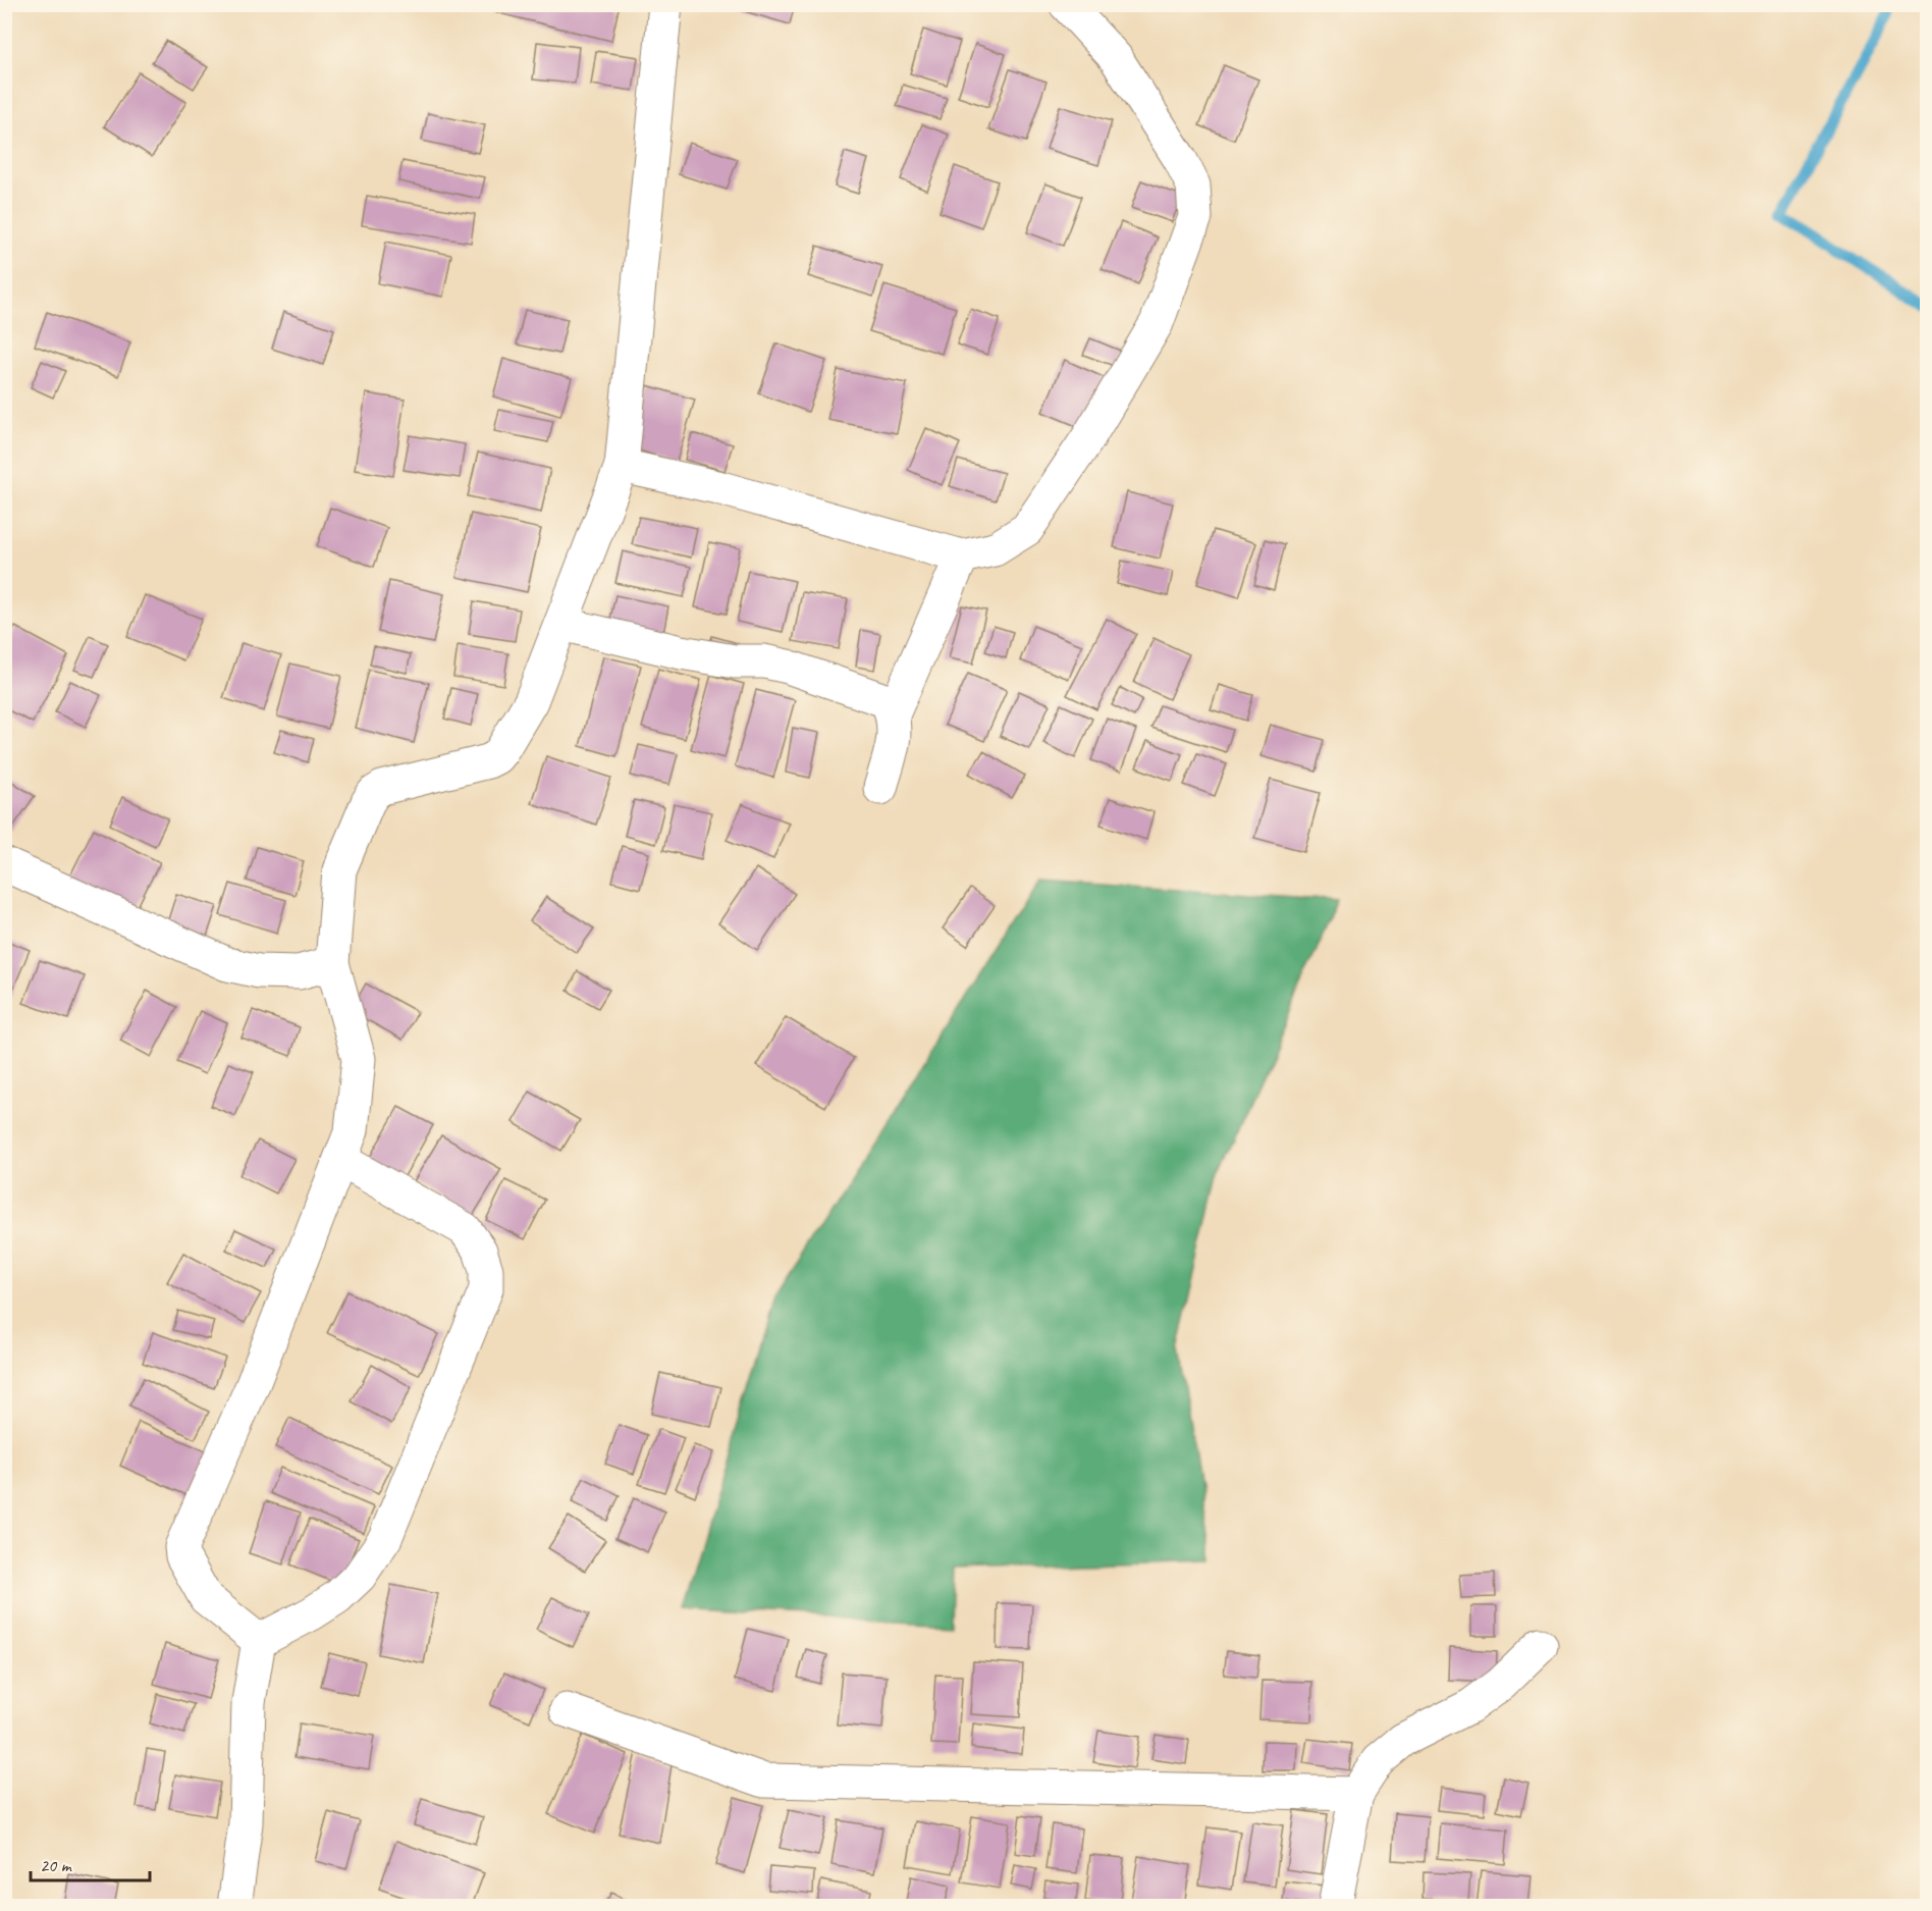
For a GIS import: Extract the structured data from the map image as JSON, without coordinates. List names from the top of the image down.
{
  "scale_bar": "20 m"
}
